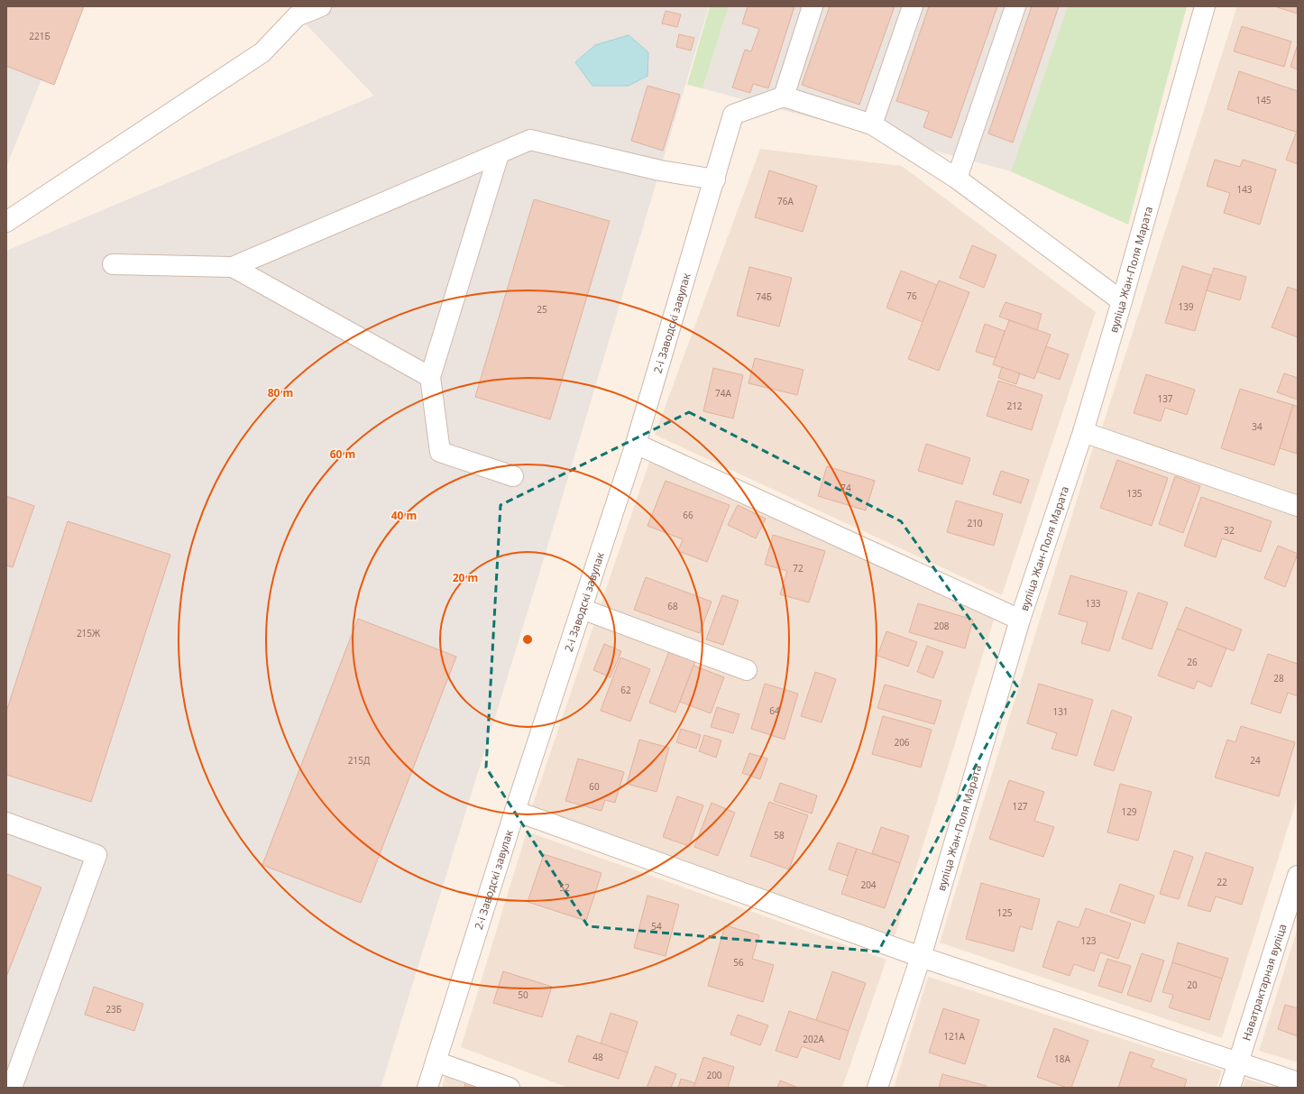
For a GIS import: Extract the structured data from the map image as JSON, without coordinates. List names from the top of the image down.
{
  "streets": {
    "street": ["вуліца Жан-Поля Марата", "2-і Заводскі завулак", "Наватрактарная вуліца"]
  },
  "house_numbers": [
    "221Б",
    "145",
    "143",
    "76А",
    "76",
    "74Б",
    "139",
    "25",
    "74А",
    "137",
    "212",
    "34",
    "74",
    "135",
    "66",
    "210",
    "32",
    "72",
    "133",
    "68",
    "208",
    "215Ж",
    "26",
    "28",
    "62",
    "64",
    "131",
    "206",
    "215Д",
    "24",
    "60",
    "127",
    "129",
    "58",
    "22",
    "204",
    "52",
    "125",
    "54",
    "123",
    "56",
    "20",
    "50",
    "23Б",
    "121А",
    "202А",
    "48",
    "18А",
    "200"
  ],
  "rings": [
    "80 m",
    "60 m",
    "40 m",
    "20 m"
  ]
}
